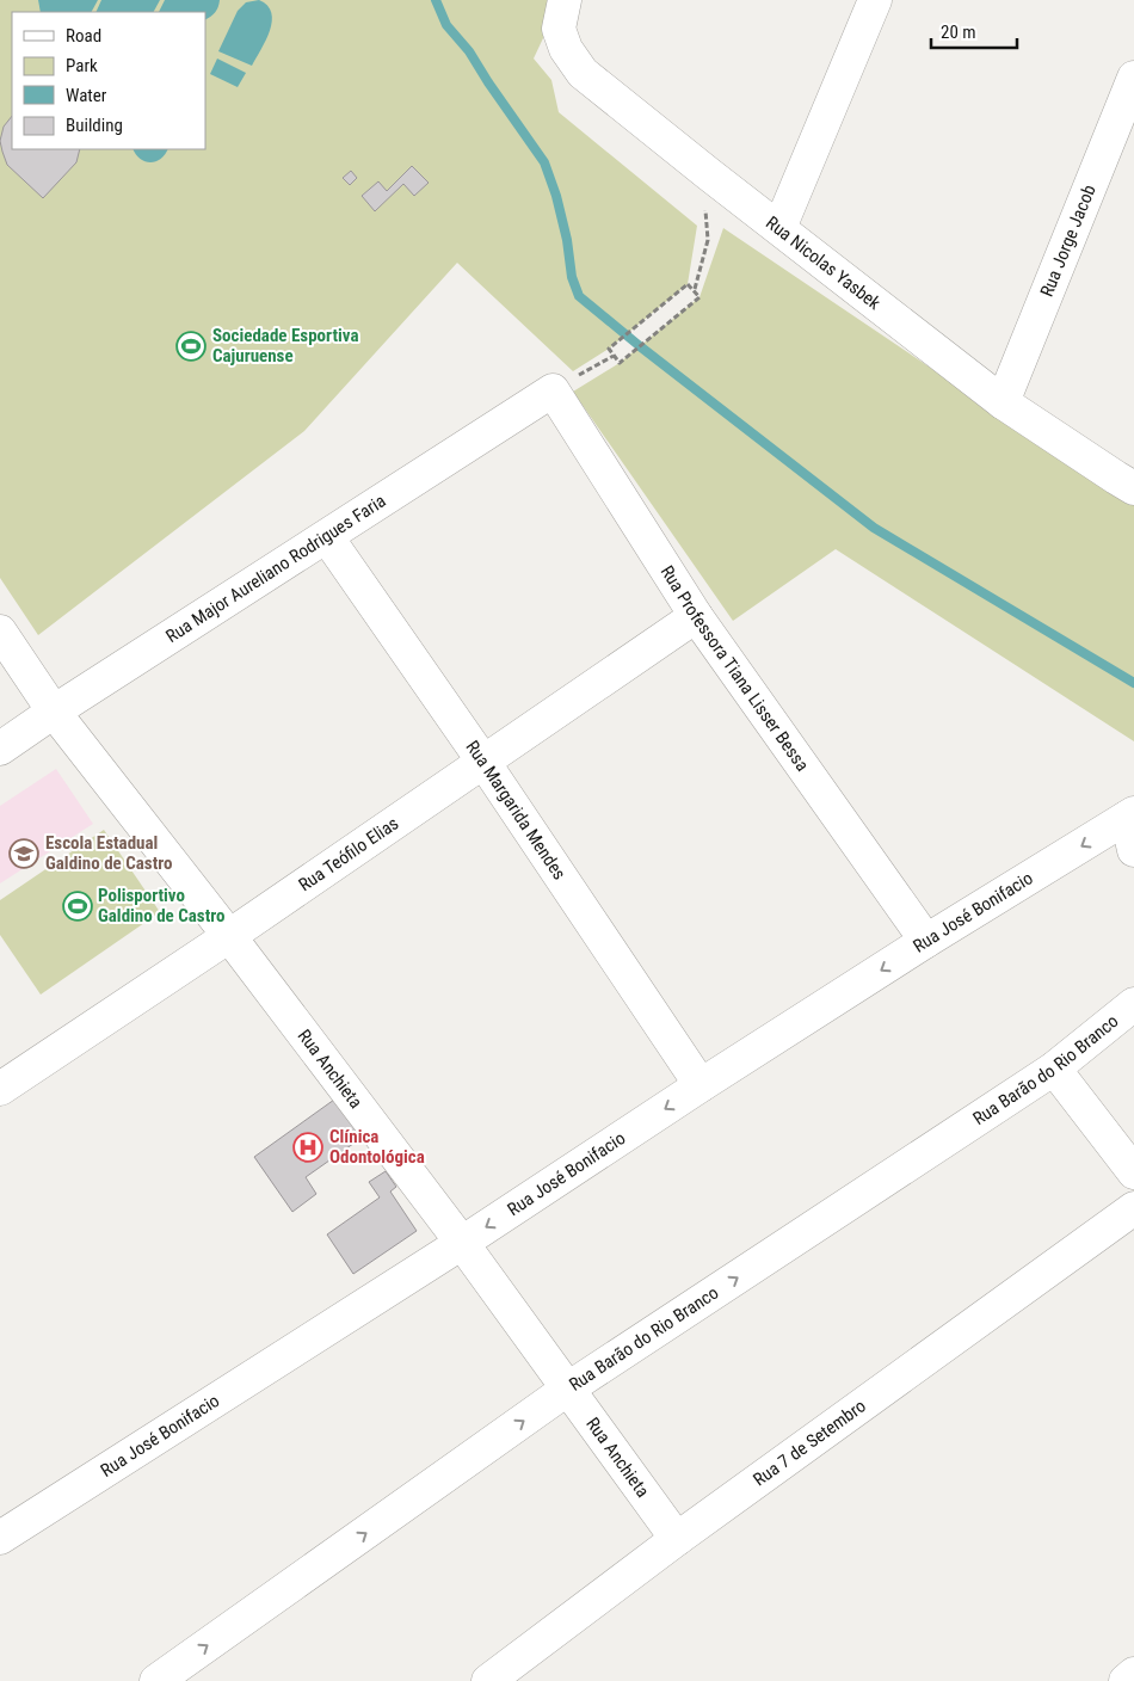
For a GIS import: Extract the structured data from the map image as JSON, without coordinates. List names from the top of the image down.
{
  "streets": {
    "street": [
      "Rua Jorge Jacob",
      "Rua Nicolas Yasbek",
      "Rua Major Aureliano Rodrigues Faria",
      "Rua Professora Tiana Lisser Bessa",
      "Rua Margarida Mendes",
      "Rua Teófilo Elias",
      "Rua José Bonifacio",
      "Rua Anchieta",
      "Rua Barão do Rio Branco",
      "Rua 7 de Setembro"
    ]
  },
  "crossings": [
    ["Rua Jorge Jacob", "Rua Nicolas Yasbek"],
    ["Rua Major Aureliano Rodrigues Faria", "Rua Professora Tiana Lisser Bessa"],
    ["Rua Major Aureliano Rodrigues Faria", "Rua Margarida Mendes"],
    ["Rua Major Aureliano Rodrigues Faria", "Rua Anchieta"],
    ["Rua Professora Tiana Lisser Bessa", "Rua Teófilo Elias"],
    ["Rua Professora Tiana Lisser Bessa", "Rua José Bonifacio"],
    ["Rua Margarida Mendes", "Rua Teófilo Elias"],
    ["Rua Margarida Mendes", "Rua José Bonifacio"],
    ["Rua Teófilo Elias", "Rua Anchieta"],
    ["Rua José Bonifacio", "Rua Anchieta"],
    ["Rua Anchieta", "Rua Barão do Rio Branco"],
    ["Rua Anchieta", "Rua 7 de Setembro"]
  ],
  "one_way": ["Rua José Bonifacio", "Rua Barão do Rio Branco"],
  "places": {
    "sports": ["Sociedade Esportiva Cajuruense", "Polisportivo Galdino de Castro"],
    "school or university": ["Escola Estadual Galdino de Castro"],
    "hospital": ["Clínica Odontológica"]
  },
  "legend": [
    "Road",
    "Park",
    "Water",
    "Building"
  ],
  "scale_bar": "20 m"
}
